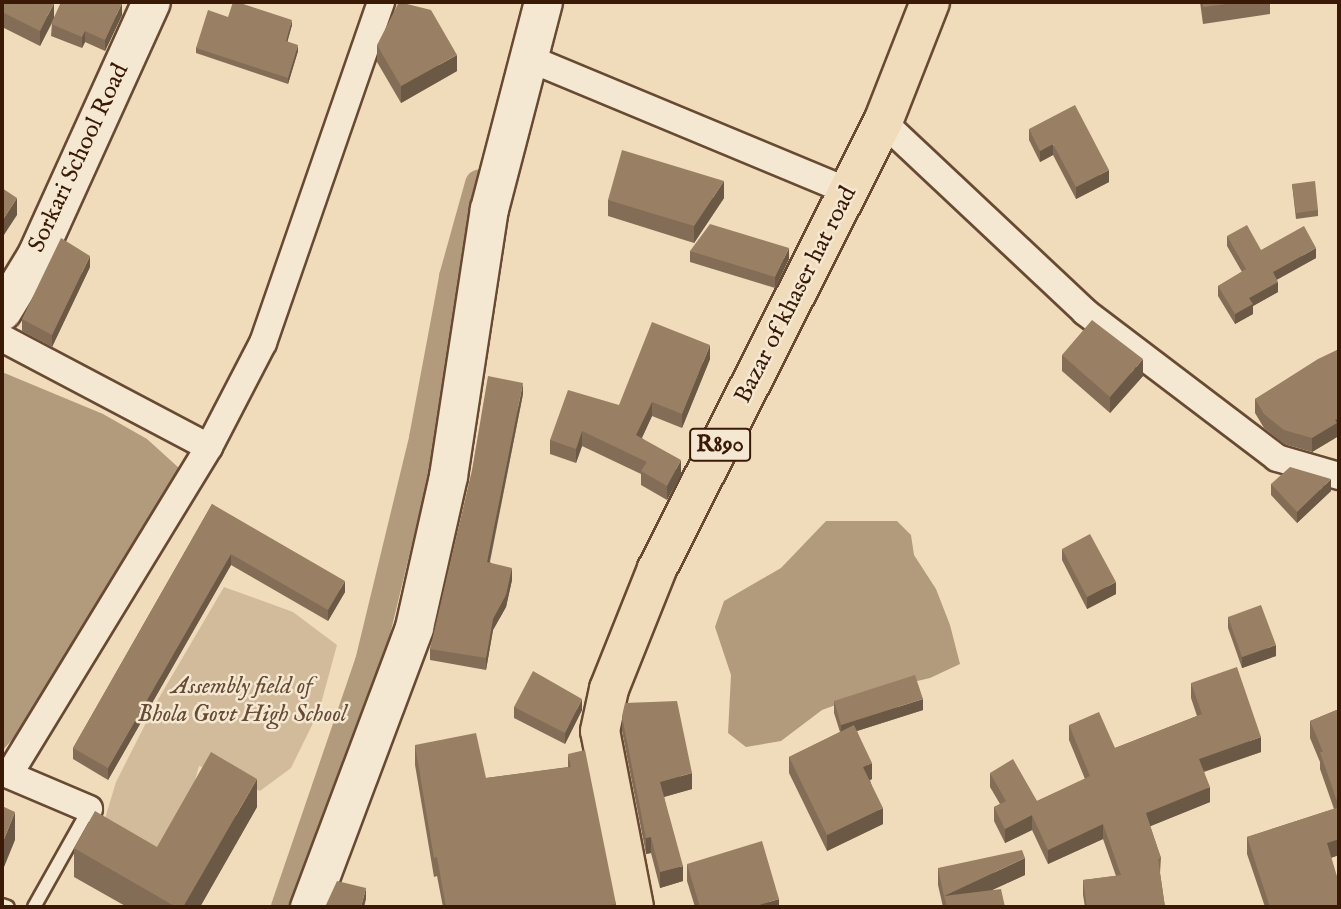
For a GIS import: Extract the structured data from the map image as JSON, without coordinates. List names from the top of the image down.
{
  "streets": {
    "main road": ["Bazar of khaser hat road", "R890"],
    "street": ["Sorkari School Road"]
  },
  "parks": ["Assembly field of Bhola Govt High School"]
}
